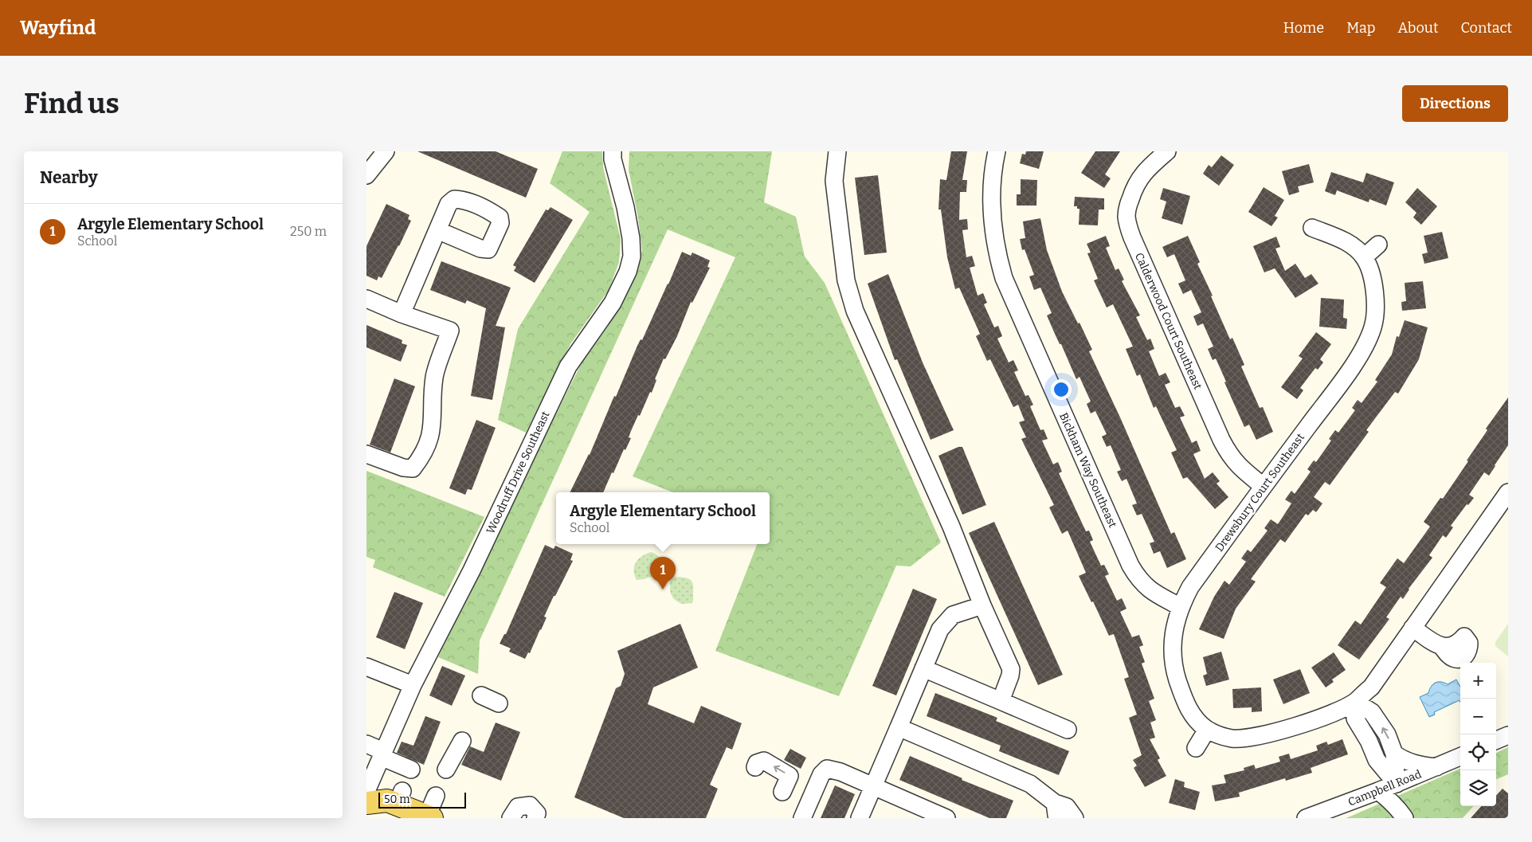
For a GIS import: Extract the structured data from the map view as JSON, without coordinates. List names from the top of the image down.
{
  "streets": {
    "street": [
      "Calderwood Court Southeast",
      "Bickham Way Southeast",
      "Woodruff Drive Southeast",
      "Drewsbury Court Southeast",
      "Campbell Road"
    ]
  },
  "crossings": [
    ["Calderwood Court Southeast", "Drewsbury Court Southeast"],
    ["Bickham Way Southeast", "Drewsbury Court Southeast"]
  ],
  "scale_bar": "50 m",
  "page": {
    "header": "Wayfind",
    "nav": [
      "Home",
      "Map",
      "About",
      "Contact"
    ],
    "buttons": "Directions",
    "title": "Find us",
    "heading": "Nearby",
    "list": [
      {
        "mark": "1",
        "name": "Argyle Elementary School",
        "note": "School",
        "value": "250 m"
      }
    ],
    "popup": ["Argyle Elementary School", "School"],
    "pins": "1",
    "map_buttons": ["+", "−"],
    "scale": "50 m"
  }
}
